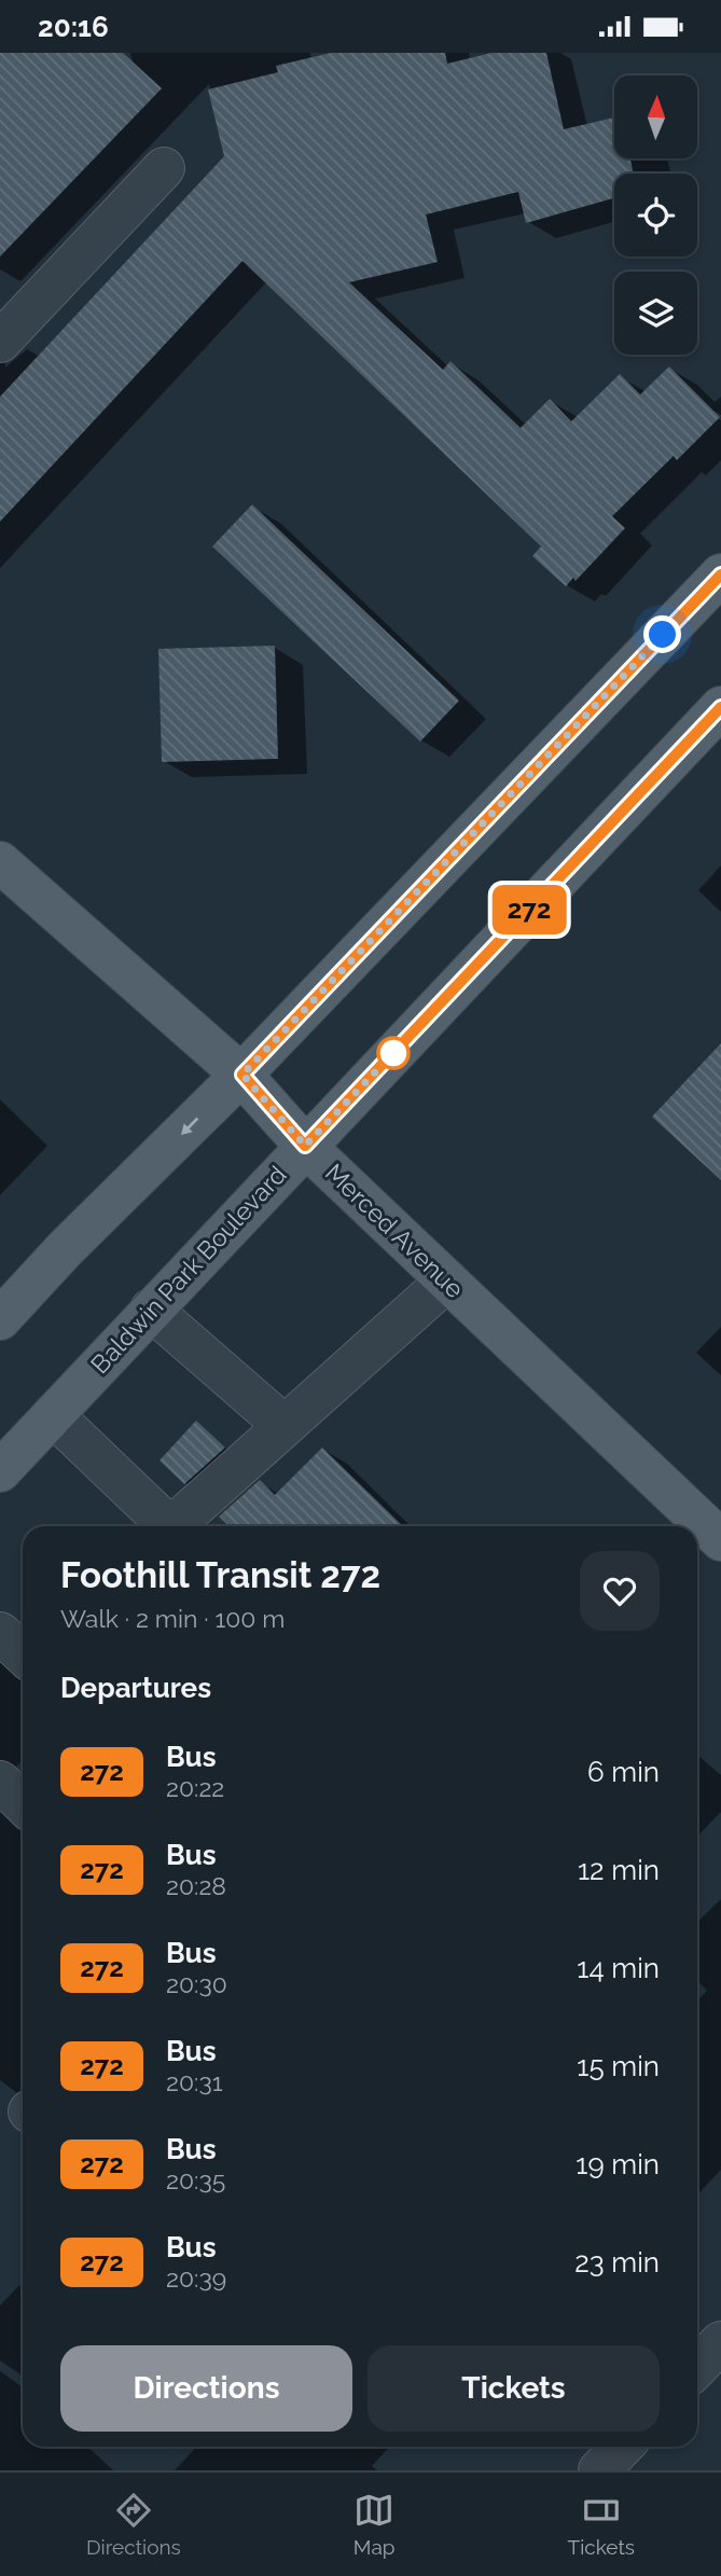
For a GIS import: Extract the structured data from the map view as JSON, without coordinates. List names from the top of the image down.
{
  "streets": {
    "main road": ["Merced Avenue", "Baldwin Park Boulevard"]
  },
  "crossings": [
    ["Merced Avenue", "Baldwin Park Boulevard"]
  ],
  "lines": ["bus line 272"],
  "north": "top",
  "page": {
    "status": "20:16",
    "on_map": "272",
    "heading": [
      ["Foothill Transit 272", "Walk · 2 min · 100 m"],
      "Departures"
    ],
    "list": [
      {
        "mark": "272",
        "name": "Bus",
        "note": "20:22",
        "value": "6 min"
      },
      {
        "mark": "272",
        "name": "Bus",
        "note": "20:28",
        "value": "12 min"
      },
      {
        "mark": "272",
        "name": "Bus",
        "note": "20:30",
        "value": "14 min"
      },
      {
        "mark": "272",
        "name": "Bus",
        "note": "20:31",
        "value": "15 min"
      },
      {
        "mark": "272",
        "name": "Bus",
        "note": "20:35",
        "value": "19 min"
      },
      {
        "mark": "272",
        "name": "Bus",
        "note": "20:39",
        "value": "23 min"
      }
    ],
    "buttons": ["Directions", "Tickets"],
    "tabs": ["Directions", "Map", "Tickets"]
  }
}
